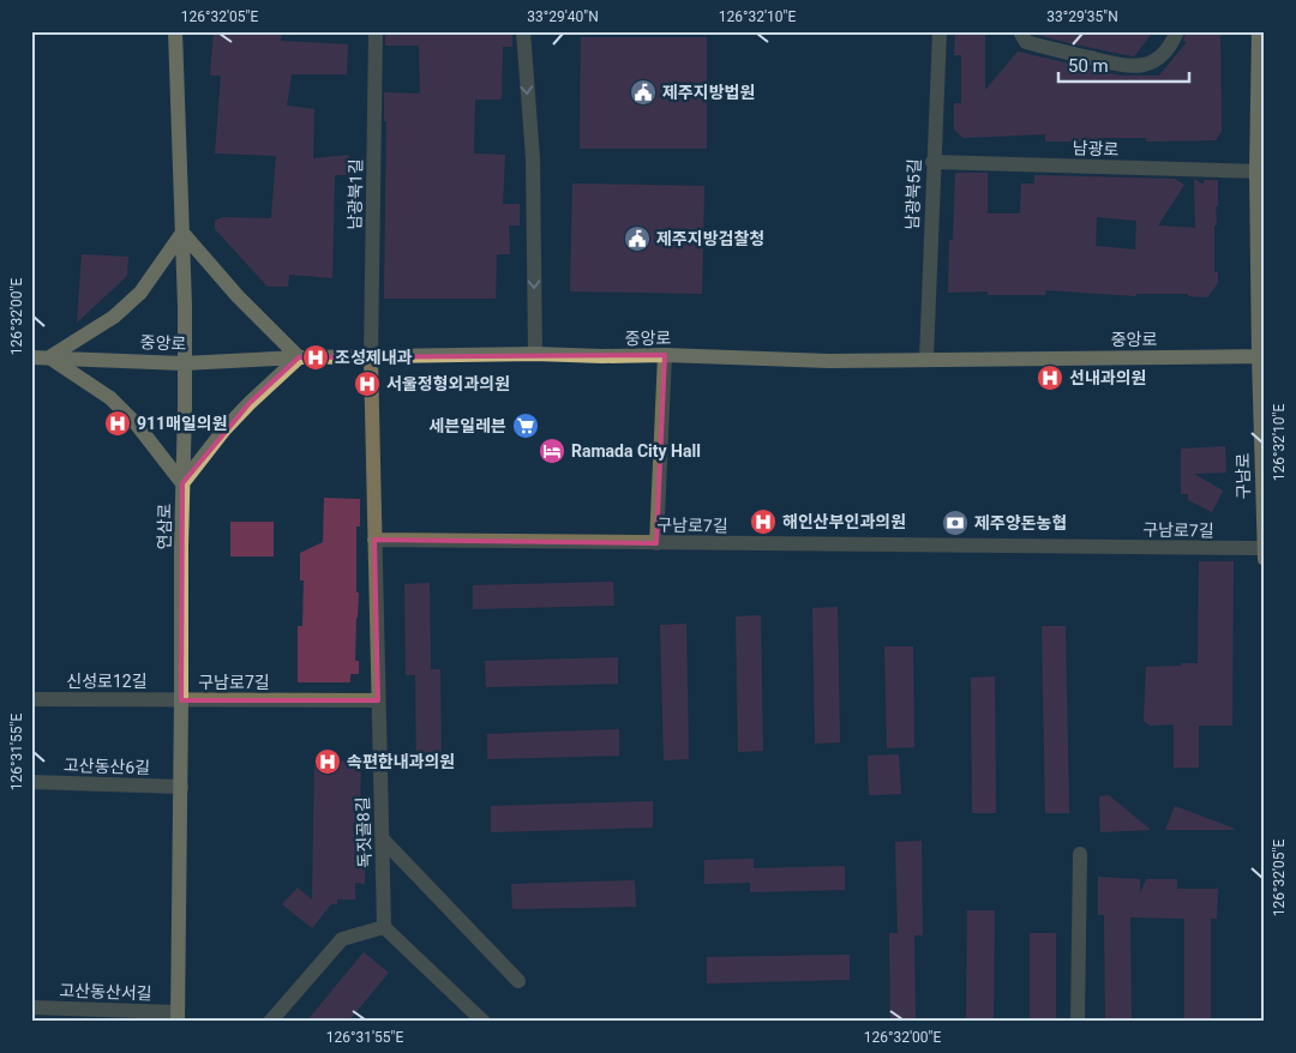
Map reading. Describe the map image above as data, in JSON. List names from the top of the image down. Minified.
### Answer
{"streets":{"main road":["중앙로","구남로","연삼로"],"street":["남광로","남광북1길","남광북5길","구남로7길","신성로12길","고산동산6길","독짓골8길","고산동산서길"]},"crossings":[["남광로","남광북5길"],["남광북1길","중앙로"],["남광북5길","중앙로"],["중앙로","구남로"],["중앙로","연삼로"],["구남로","구남로7길"],["구남로7길","연삼로"],["구남로7길","신성로12길"],["구남로7길","독짓골8길"],["연삼로","신성로12길"],["연삼로","고산동산6길"],["연삼로","고산동산서길"]],"places":{"public building":["제주지방법원","제주지방검찰청"],"hospital":["조성제내과","선내과의원","서울정형외과의원","911매일의원","해인산부인과의원","속편한내과의원"],"supermarket":["세븐일레븐"],"hotel":["Ramada City Hall"],"bank":["제주양돈농협"]},"scale_bar":"50 m","coordinates":["126°32'05\"E","33°29'40\"N","126°32'10\"E","33°29'35\"N","126°32'00\"E","126°31'55\"E"]}
